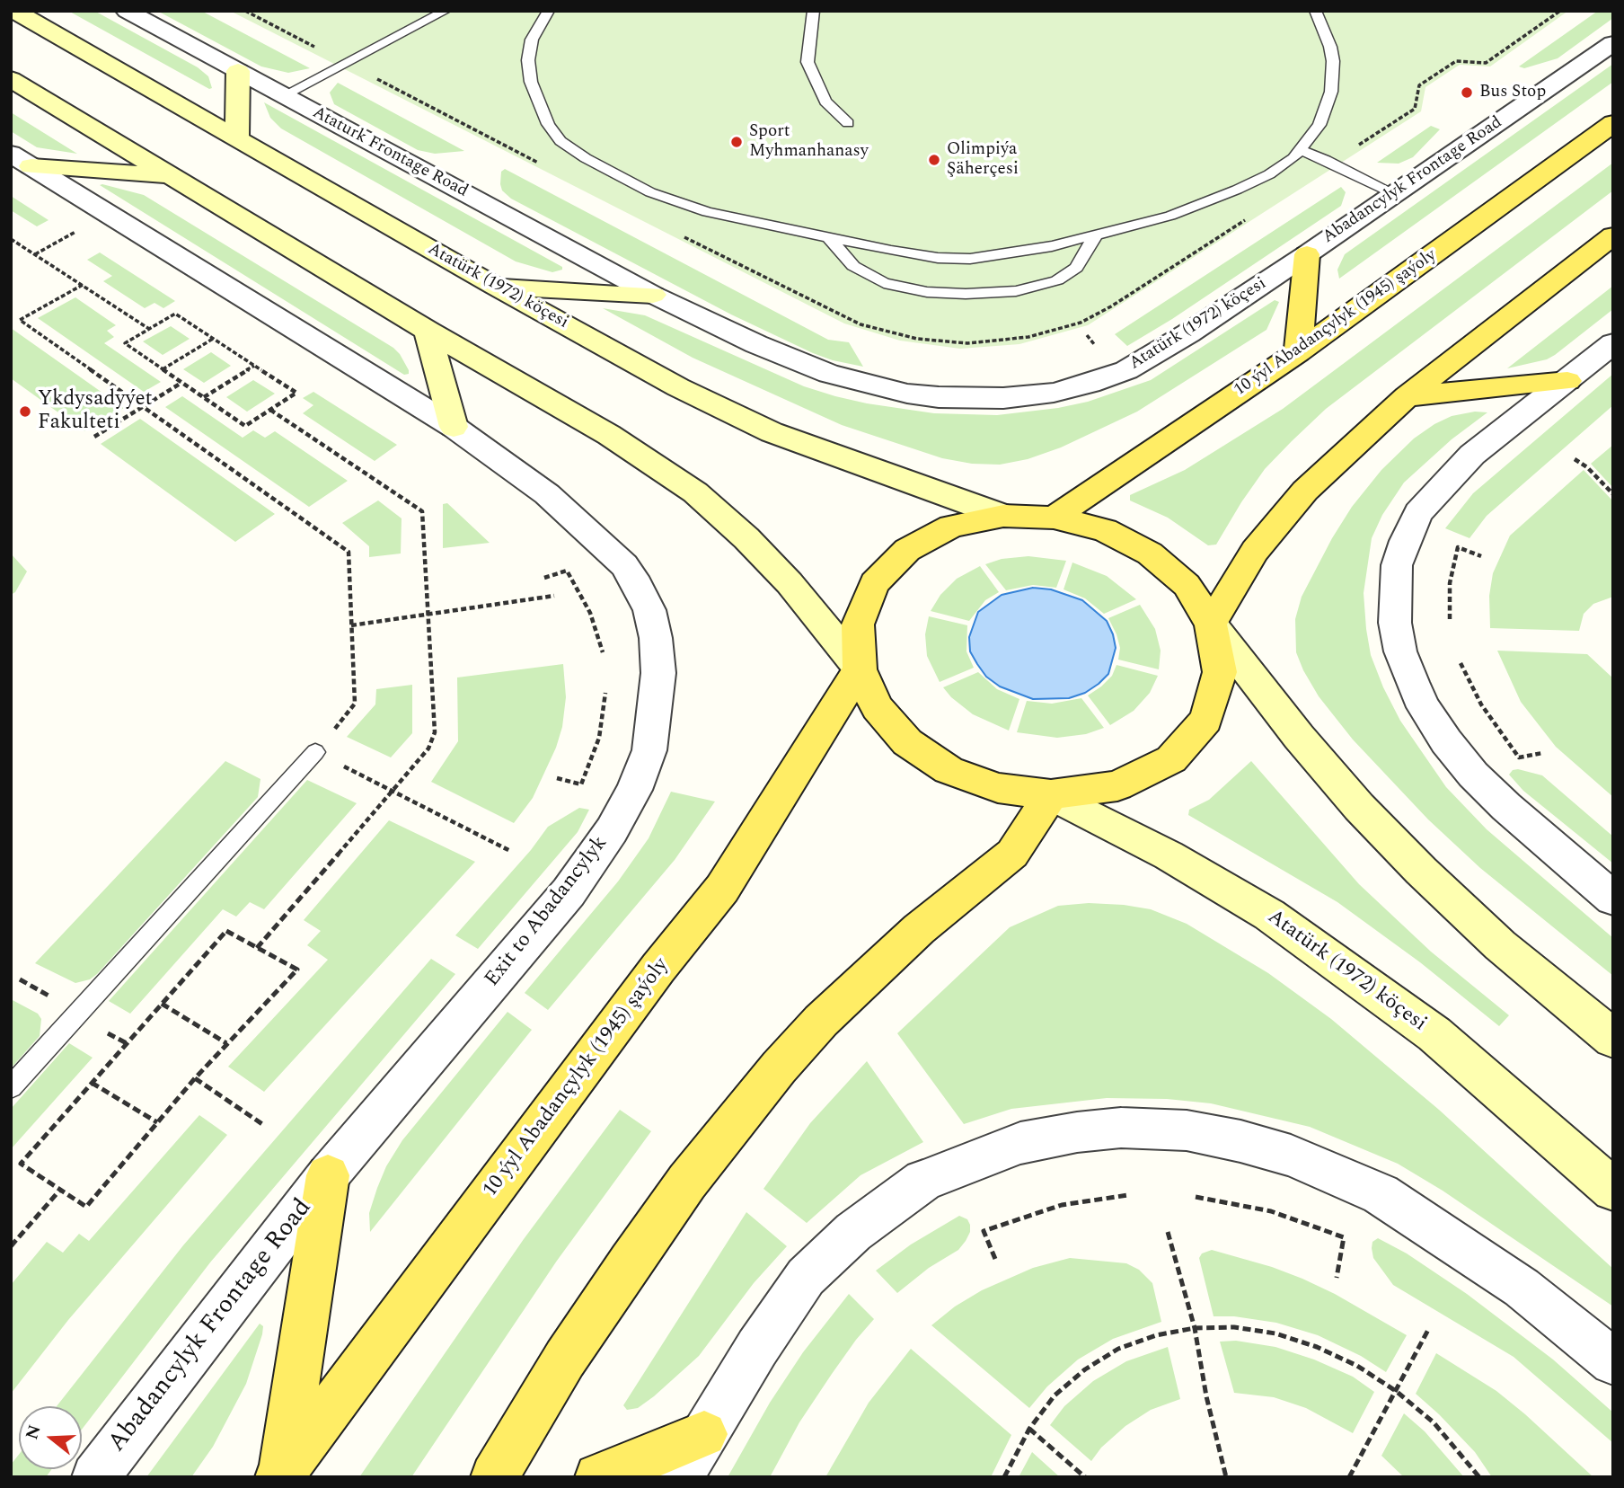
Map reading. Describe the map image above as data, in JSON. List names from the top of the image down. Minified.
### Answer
{"streets":{"main road":["Atatürk (1972) köçesi","10 ýyl Abadançylyk (1945) şaýoly"],"street":["Ataturk Frontage Road","Abadancylyk Frontage Road","Exit to Abadancylyk"]},"crossings":[["Ataturk Frontage Road","Atatürk (1972) köçesi"],["Abadancylyk Frontage Road","Atatürk (1972) köçesi"],["Abadancylyk Frontage Road","Exit to Abadancylyk"]],"places":["Bus Stop","Sport Myhmanhanasy","Olimpiýa Şäherçesi","Ykdysadyýet Fakulteti"],"north":"left"}
